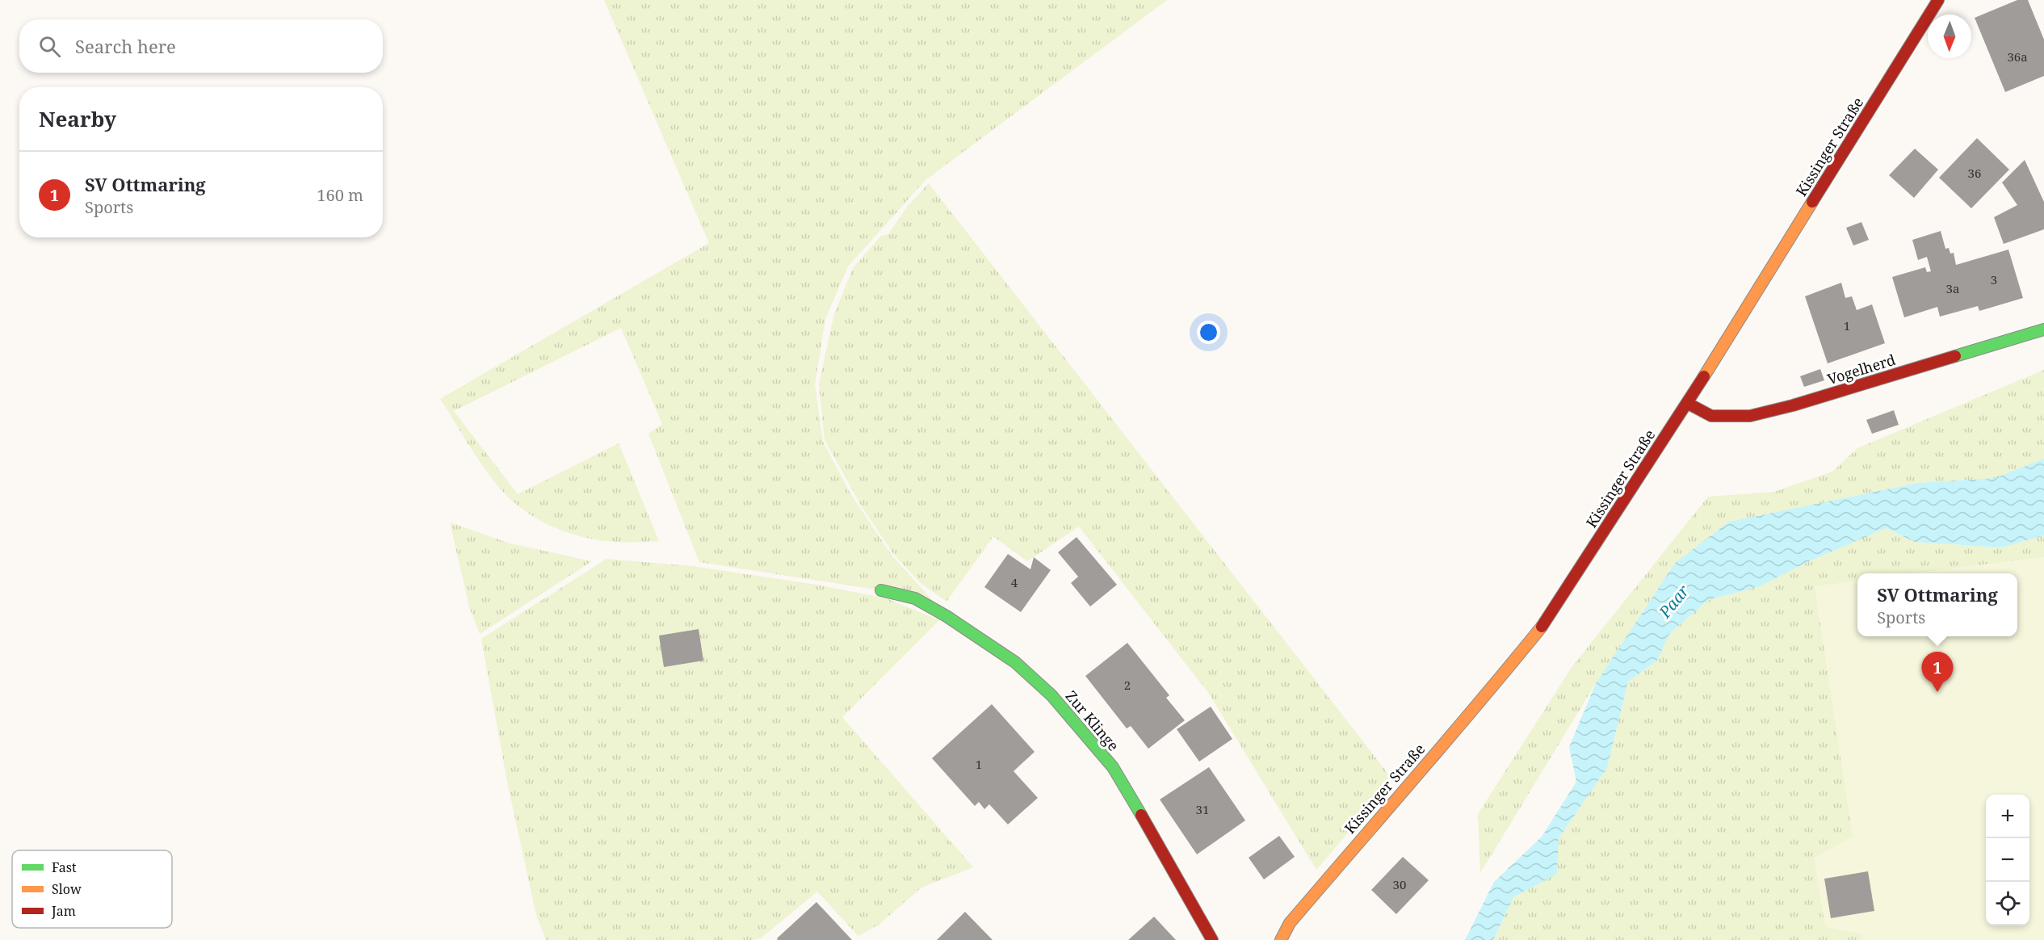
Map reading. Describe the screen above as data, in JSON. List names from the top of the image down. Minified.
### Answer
{"streets":{"street":["Kissinger Straße","Vogelherd","Zur Klinge"]},"crossings":[["Kissinger Straße","Vogelherd"]],"water":["Paar"],"house_numbers":["36a","36","3","3a","1","4","2","1","31","30"],"legend":["Fast","Slow","Jam"],"north":"bottom","page":{"search":"Search here","heading":"Nearby","list":[{"mark":"1","name":"SV Ottmaring","note":"Sports","value":"160 m"}],"popup":["SV Ottmaring","Sports"],"pins":"1","map_buttons":["+","−"]}}
